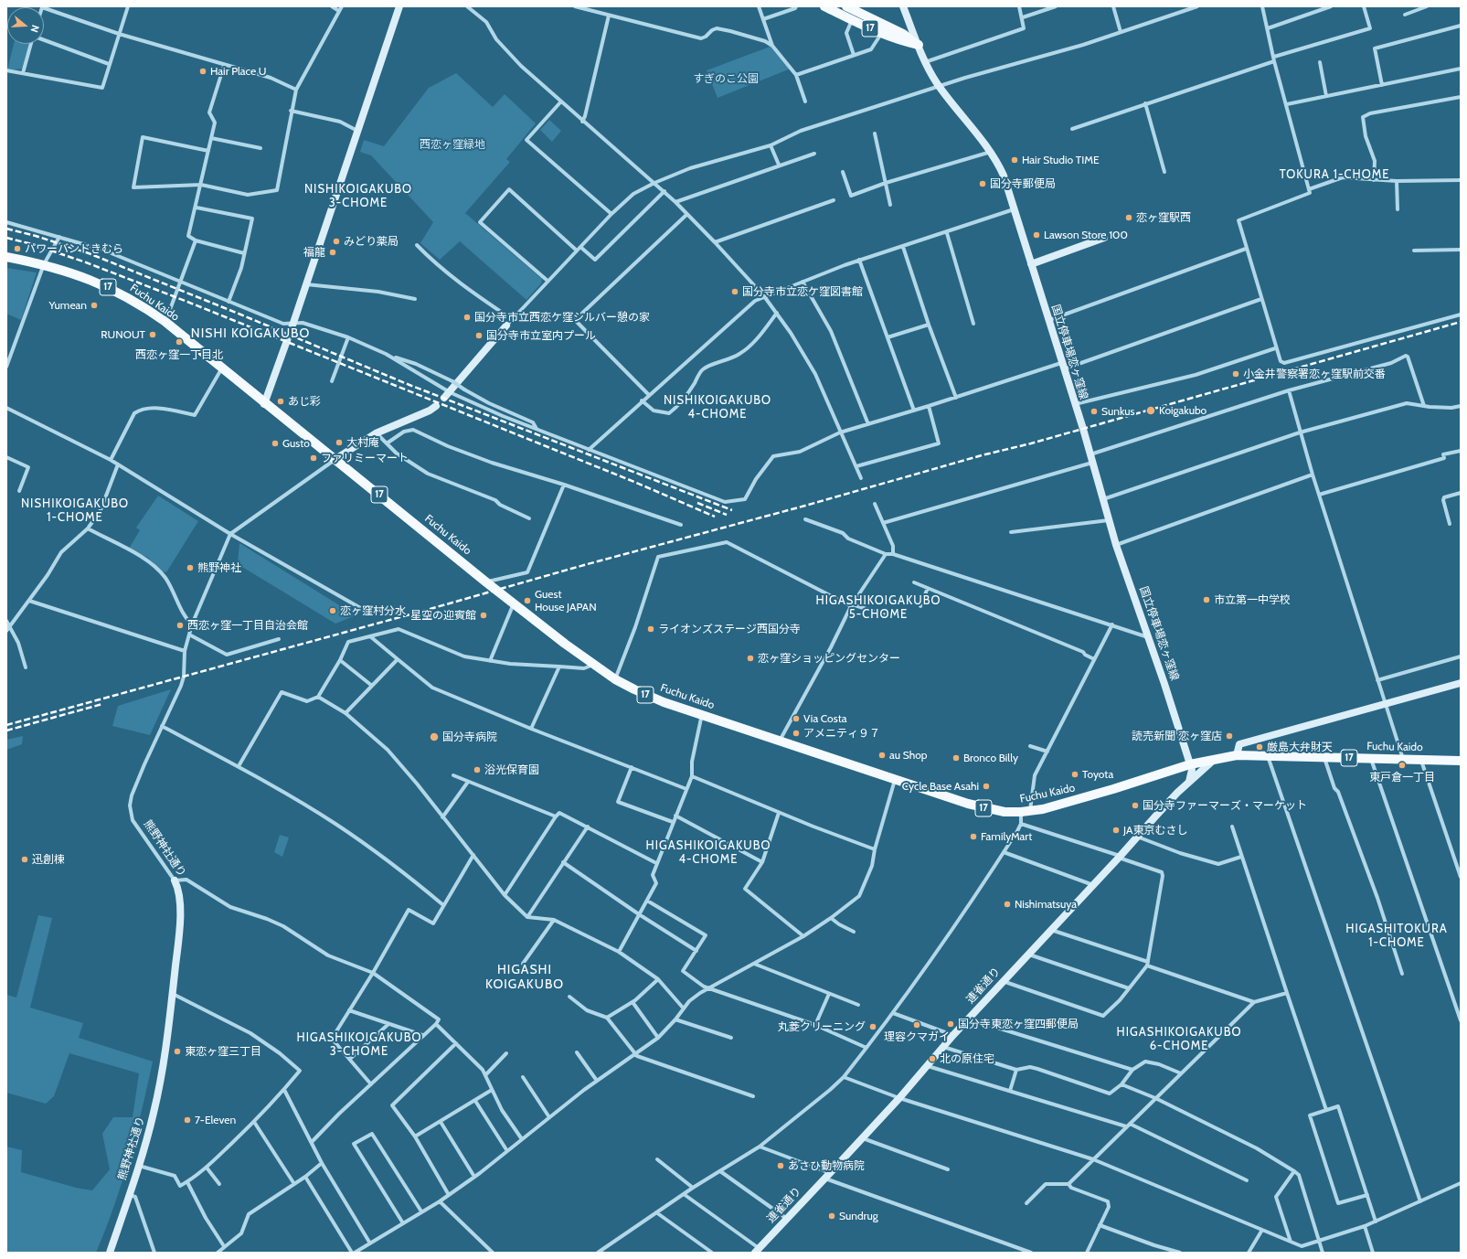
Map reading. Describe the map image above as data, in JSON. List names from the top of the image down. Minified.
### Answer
{"streets":{"main road":["17","Fuchu Kaido","国立停車場恋ヶ窪線","熊野神社通り","連雀通り"]},"crossings":[["17","国立停車場恋ヶ窪線"],["Fuchu Kaido","国立停車場恋ヶ窪線"],["Fuchu Kaido","連雀通り"]],"districts":["TOKURA 1-CHOME","NISHIKOIGAKUBO 3-CHOME","NISHI KOIGAKUBO","NISHIKOIGAKUBO 4-CHOME","NISHIKOIGAKUBO 1-CHOME","HIGASHIKOIGAKUBO 5-CHOME","HIGASHIKOIGAKUBO 4-CHOME","HIGASHITOKURA 1-CHOME","HIGASHI KOIGAKUBO","HIGASHIKOIGAKUBO 6-CHOME","HIGASHIKOIGAKUBO 3-CHOME"],"parks":["すぎのこ公園","西恋ヶ窪緑地"],"places":["Hair Place U","Hair Studio TIME","国分寺郵便局","恋ヶ窪駅西","Lawson Store 100","みどり薬局","パワーバンドきむら","福龍","国分寺市立恋ケ窪図書館","Yumean","国分寺市立西恋ケ窪シルバー憩の家","RUNOUT","国分寺市立室内プール","西恋ヶ窪一丁目北","小金井警察署恋ヶ窪駅前交番","あじ彩","Koigakubo","Sunkus","大村庵","Gusto","ファリミーマート","熊野神社","市立第一中学校","Guest House JAPAN","恋ヶ窪村分水","星空の迎賓館","西恋ヶ窪一丁目自治会館","ライオンズステージ西国分寺","恋ヶ窪ショッピングセンター","Via Costa","アメニティ９７","読売新聞 恋ヶ窪店","国分寺病院","厳島大弁財天","au Shop","Bronco Billy","東戸倉一丁目","浴光保育園","Toyota","Cycle Base Asahi","国分寺ファーマーズ・マーケット","JA東京むさし","FamilyMart","迅創棟","Nishimatsuya","国分寺東恋ヶ窪四郵便局","理容クマガイ","丸菱クリーニング","東恋ヶ窪三丁目","北の原住宅","7-Eleven","あさひ動物病院","Sundrug"],"north":"right"}
